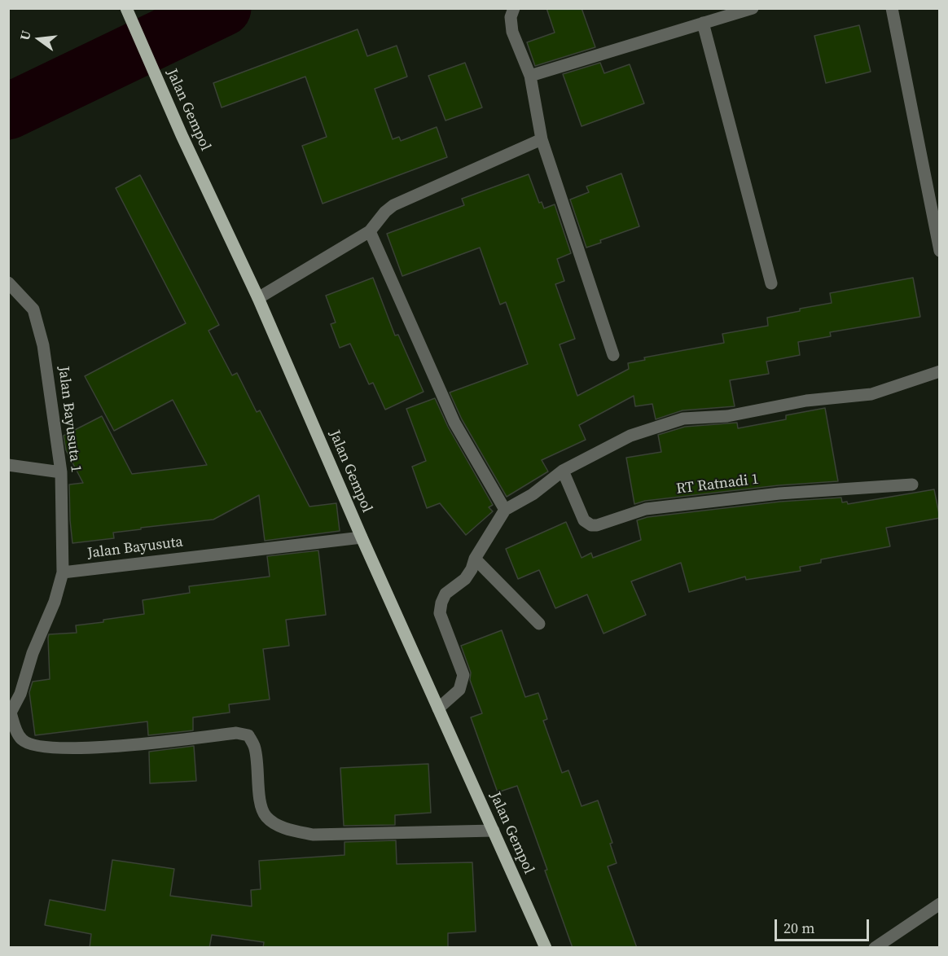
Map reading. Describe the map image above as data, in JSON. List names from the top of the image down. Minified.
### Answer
{"streets":{"main road":["Jalan Gempol"],"street":["Jalan Bayusuta 1","RT Ratnadi 1","Jalan Bayusuta"]},"crossings":[["Jalan Gempol","Jalan Bayusuta"],["Jalan Bayusuta 1","Jalan Bayusuta"]],"scale_bar":"20 m","north":"left"}
